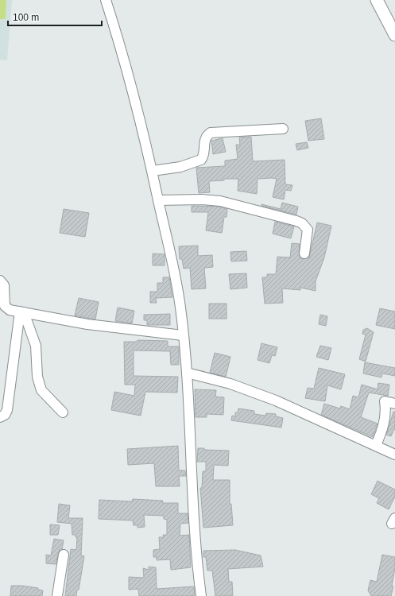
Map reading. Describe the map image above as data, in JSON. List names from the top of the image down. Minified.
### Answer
{"scale_bar":"100 m"}
